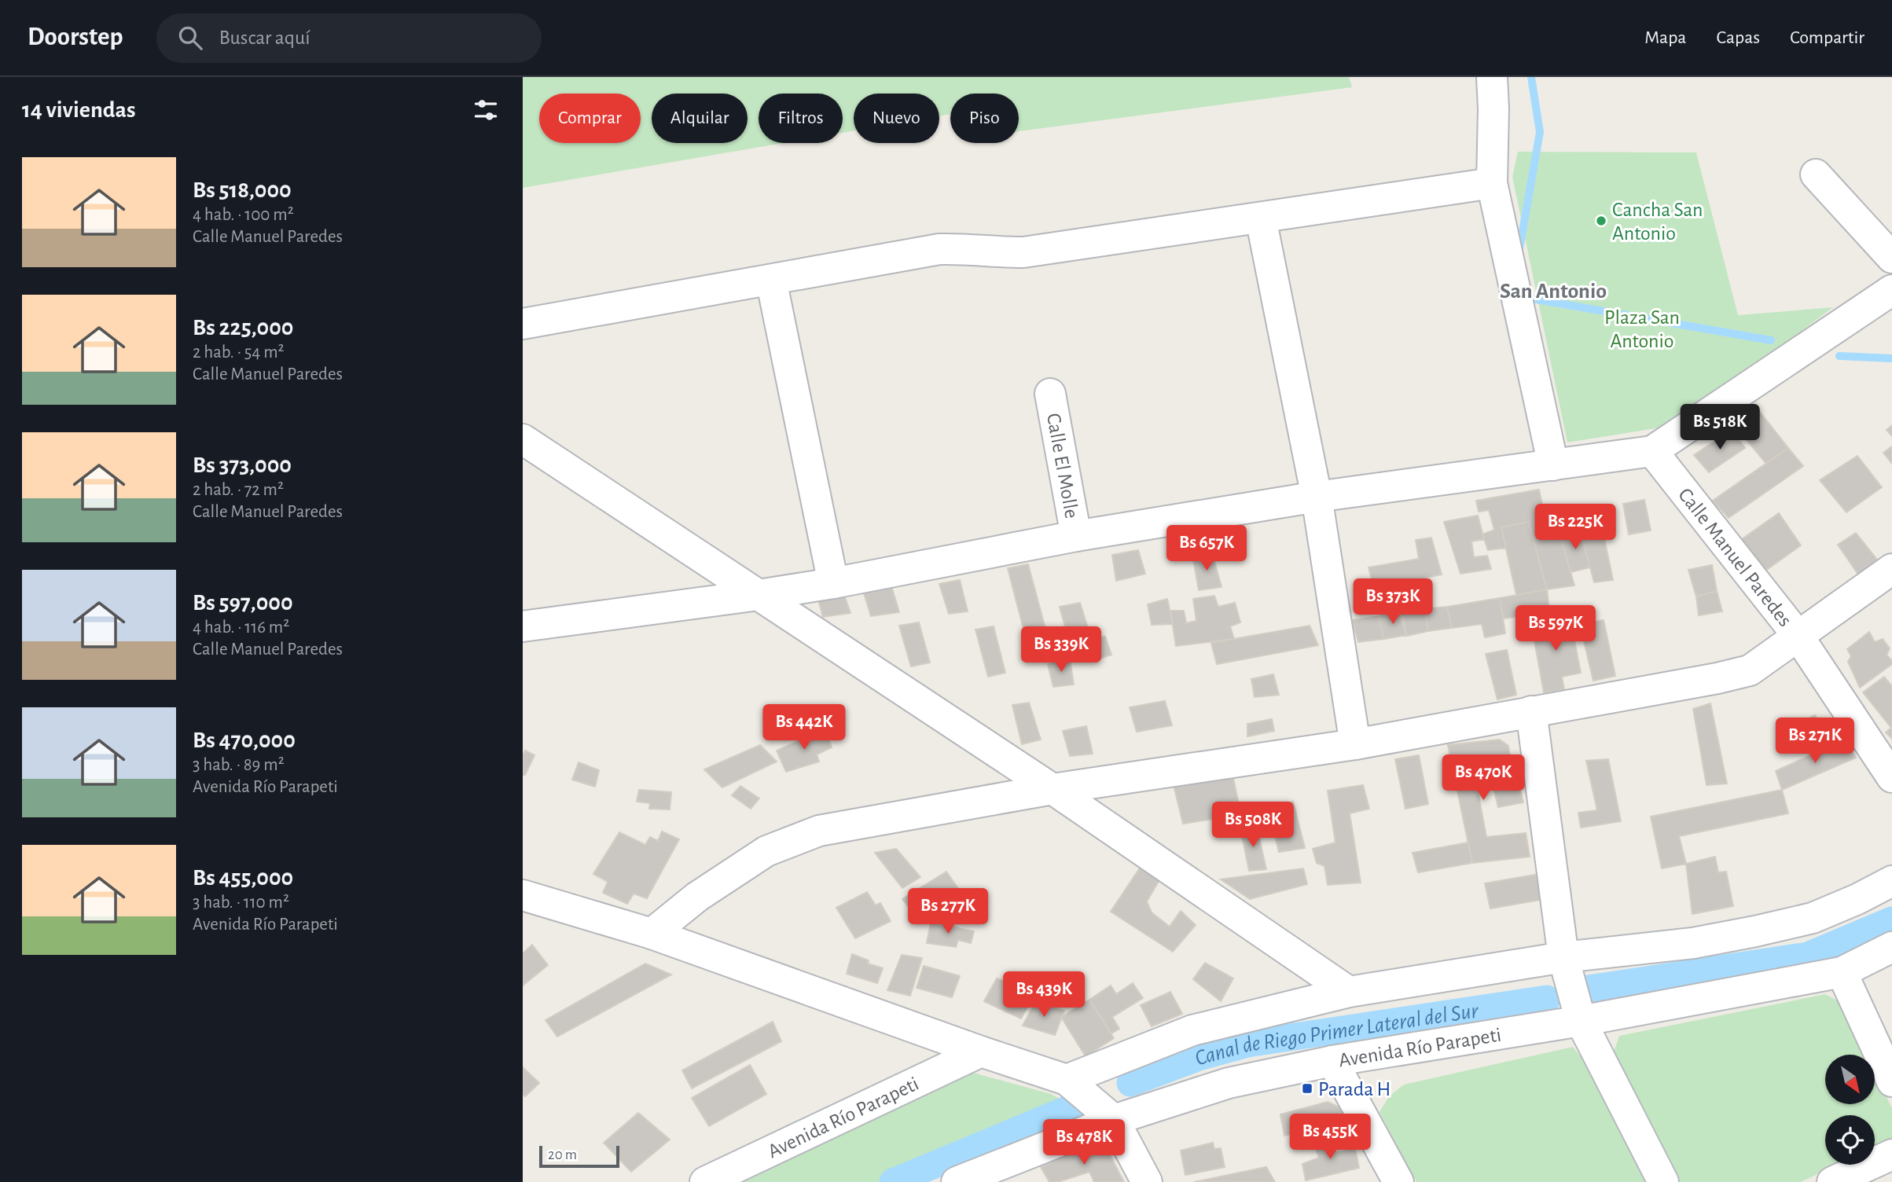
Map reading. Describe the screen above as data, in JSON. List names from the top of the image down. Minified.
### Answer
{"streets":{"street":["Calle El Molle","Calle Manuel Paredes","Avenida Río Parapeti"]},"districts":["San Antonio"],"water":["Canal de Riego Primer Lateral del Sur"],"parks":["Plaza San Antonio"],"places":{"other":["Cancha San Antonio"],"transit":["Parada H"]},"scale_bar":"20 m","north":"bottom right","page":{"header":"Doorstep","search":"Buscar aquí","nav":["Mapa","Capas","Compartir"],"heading":"14 viviendas","chip":["Comprar","Alquilar","Filtros","Nuevo","Piso"],"list":[{"name":"Bs 518,000","note":"4 hab. · 100 m² · Calle Manuel Paredes"},{"name":"Bs 225,000","note":"2 hab. · 54 m² · Calle Manuel Paredes"},{"name":"Bs 373,000","note":"2 hab. · 72 m² · Calle Manuel Paredes"},{"name":"Bs 597,000","note":"4 hab. · 116 m² · Calle Manuel Paredes"},{"name":"Bs 470,000","note":"3 hab. · 89 m² · Avenida Río Parapeti"},{"name":"Bs 455,000","note":"3 hab. · 110 m² · Avenida Río Parapeti"}],"price":["Bs 518K","Bs 225K","Bs 657K","Bs 373K","Bs 597K","Bs 339K","Bs 442K","Bs 271K","Bs 470K","Bs 508K","Bs 277K","Bs 439K","Bs 455K","Bs 478K"],"scale":"20 m"}}
